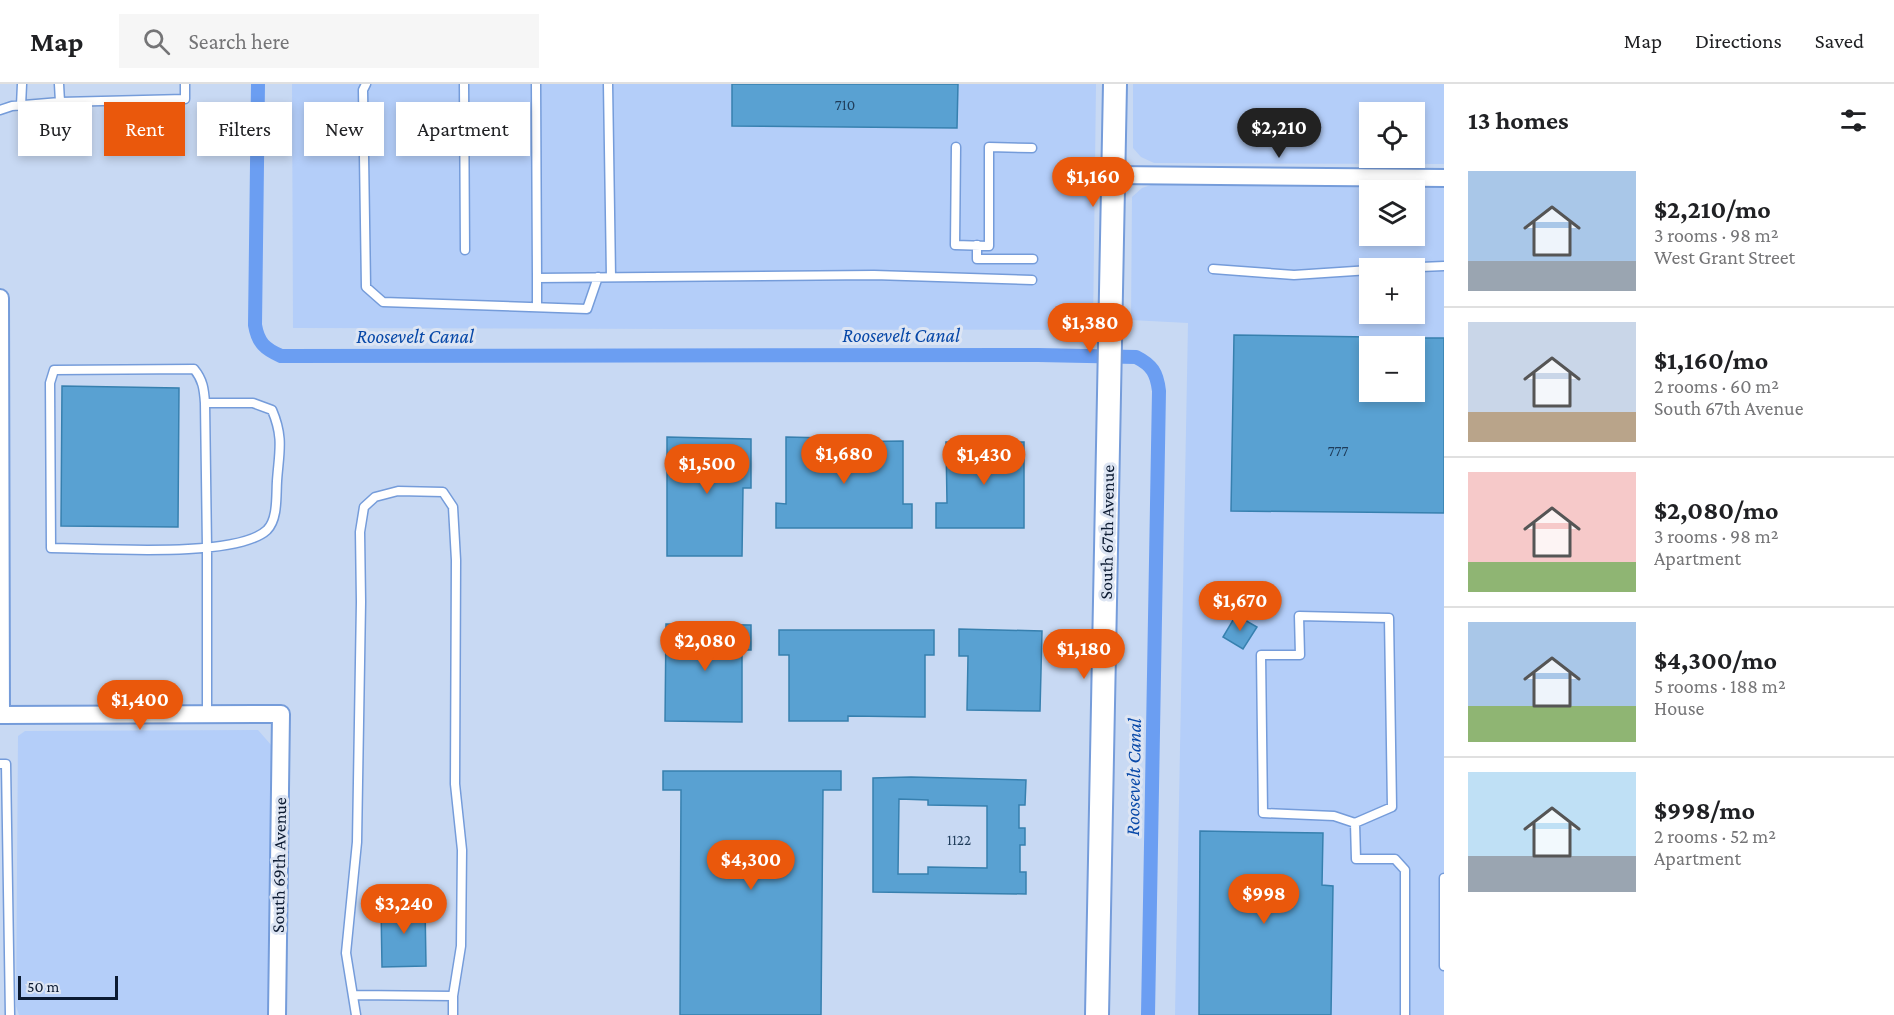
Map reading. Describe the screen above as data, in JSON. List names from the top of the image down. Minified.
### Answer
{"streets":{"main road":["South 67th Avenue"],"street":["South 69th Avenue"]},"water":["Roosevelt Canal"],"house_numbers":["710","777","1122"],"scale_bar":"50 m","page":{"header":"Map","search":"Search here","nav":["Map","Directions","Saved"],"heading":"13 homes","map_buttons":["+","−"],"chip":["Buy","Rent","Filters","New","Apartment"],"price":["$2,210","$1,160","$1,380","$1,680","$1,430","$1,500","$1,670","$2,080","$1,180","$1,400","$4,300","$998","$3,240"],"list":[{"name":"$2,210/mo","note":"3 rooms · 98 m² · West Grant Street"},{"name":"$1,160/mo","note":"2 rooms · 60 m² · South 67th Avenue"},{"name":"$2,080/mo","note":"3 rooms · 98 m² · Apartment"},{"name":"$4,300/mo","note":"5 rooms · 188 m² · House"},{"name":"$998/mo","note":"2 rooms · 52 m² · Apartment"}],"scale":"50 m"}}
